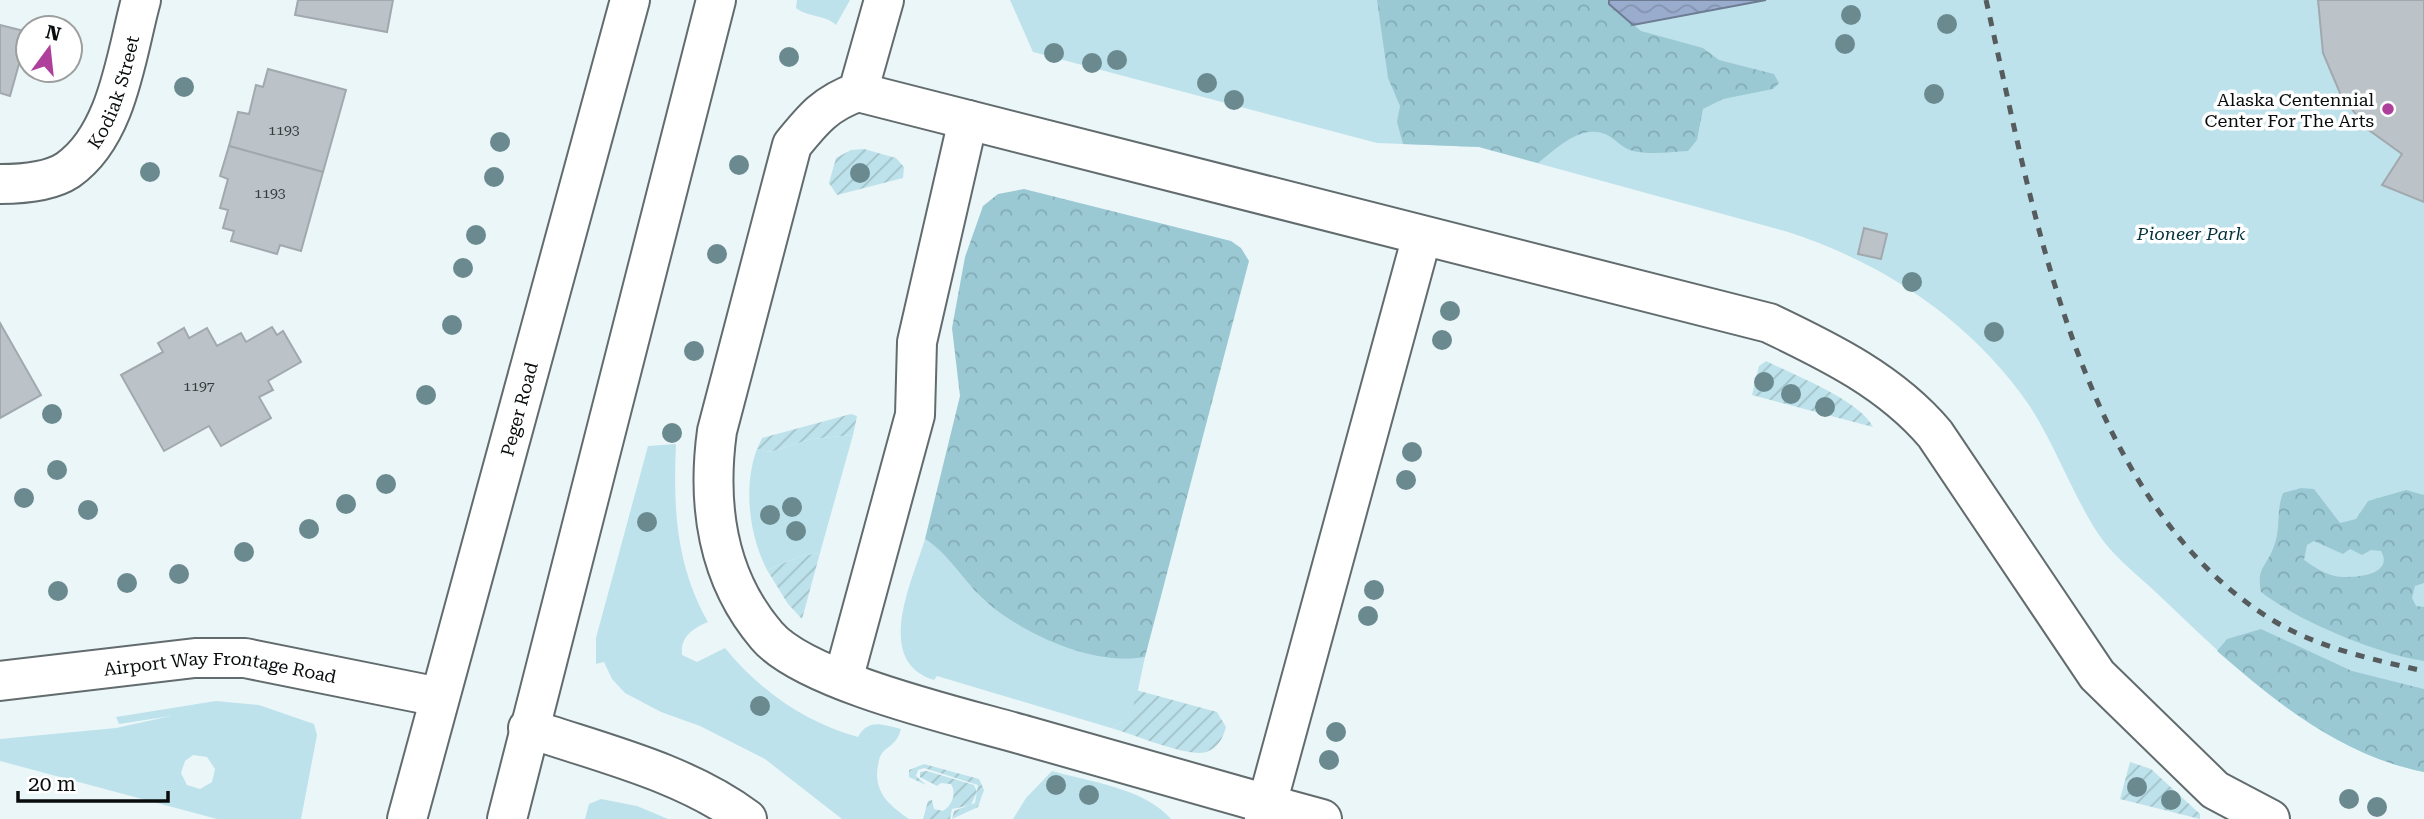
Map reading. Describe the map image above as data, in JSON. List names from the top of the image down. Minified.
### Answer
{"streets":{"main road":["Kodiak Street","Peger Road","Airport Way Frontage Road"]},"crossings":[["Peger Road","Airport Way Frontage Road"]],"parks":["Pioneer Park"],"places":["Alaska Centennial Center For The Arts"],"house_numbers":["1193","1193","1197"],"scale_bar":"20 m","north":"top"}
